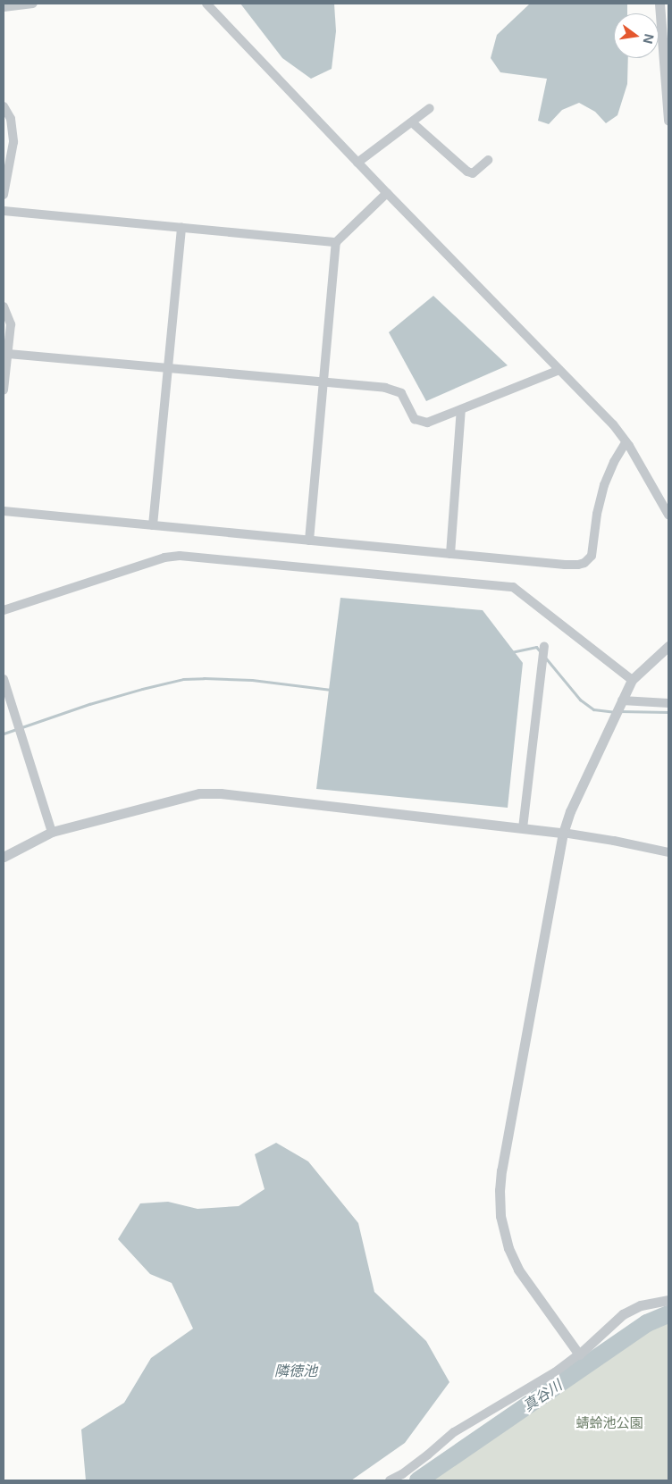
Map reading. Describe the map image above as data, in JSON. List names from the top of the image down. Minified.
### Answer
{"water":["隣徳池","真谷川"],"parks":["蜻蛉池公園"],"north":"right"}
